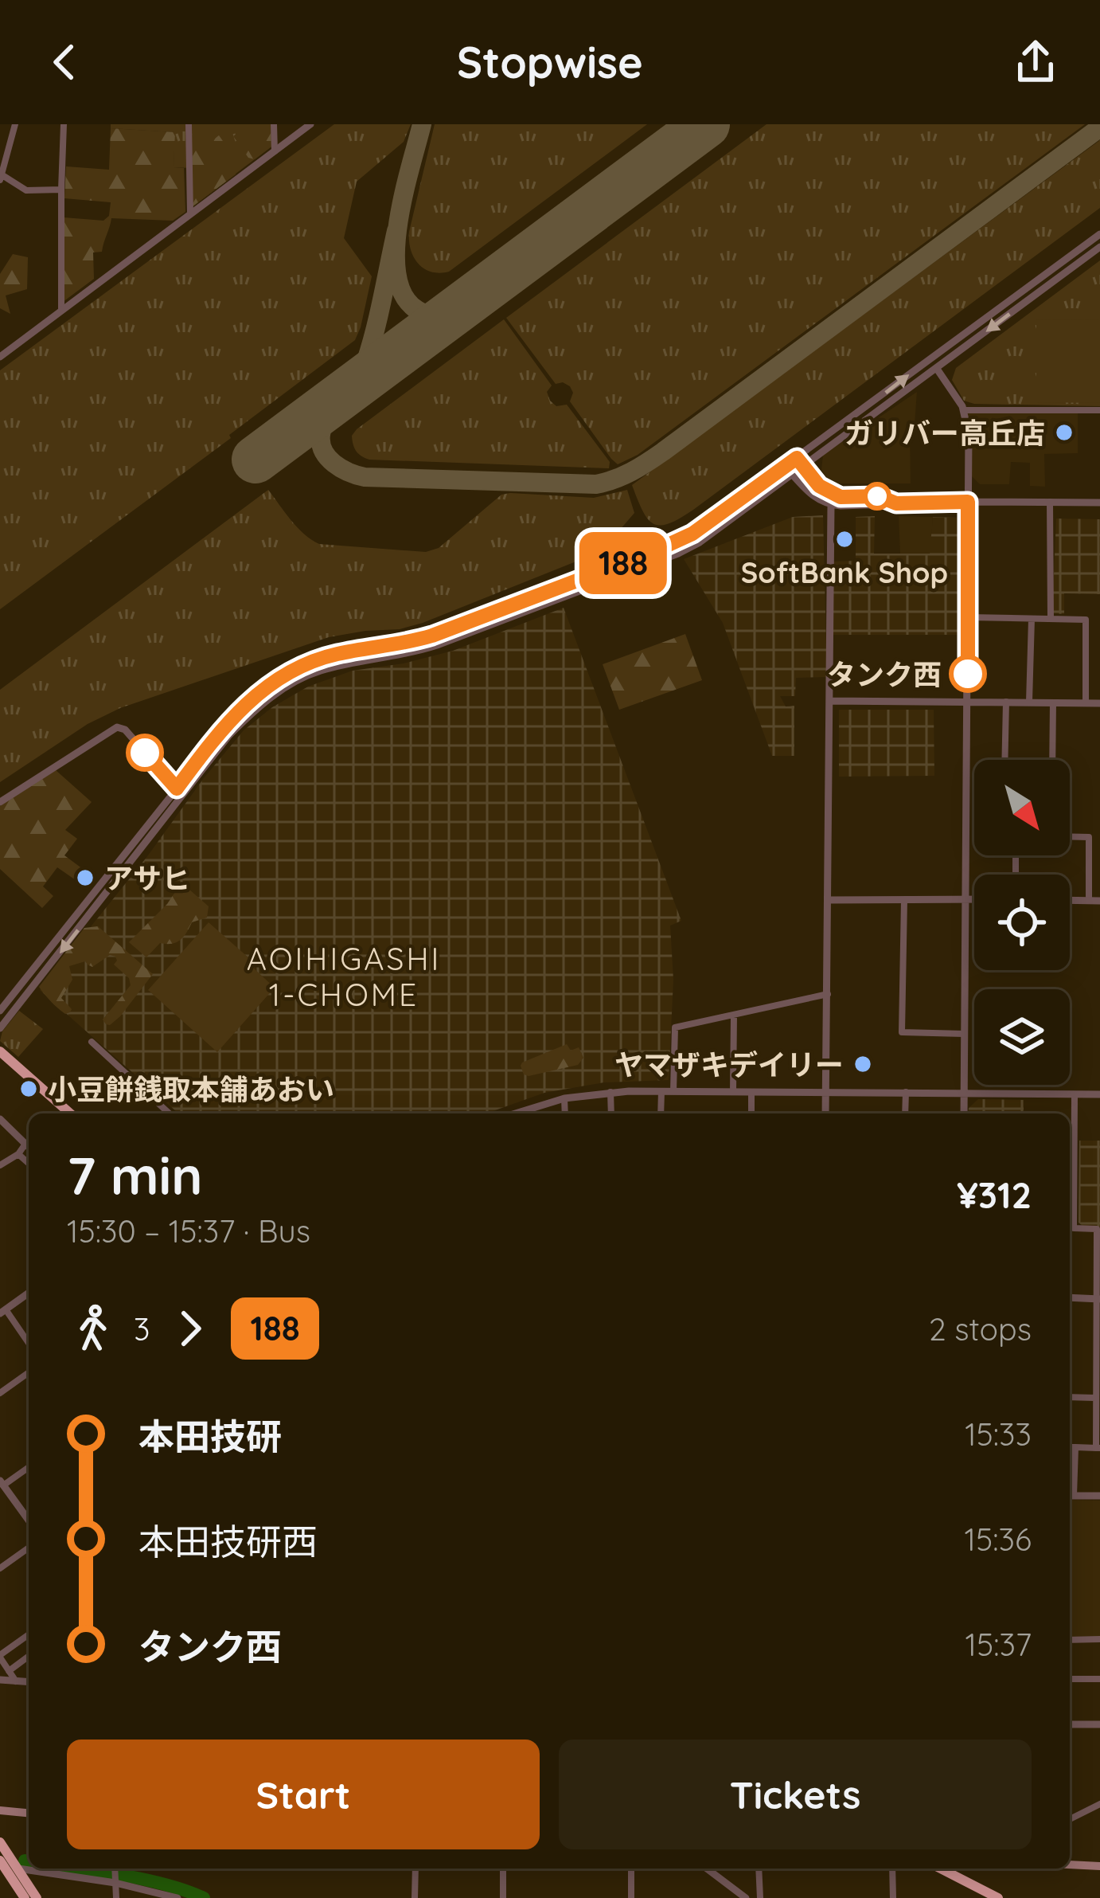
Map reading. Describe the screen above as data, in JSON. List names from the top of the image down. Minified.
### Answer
{"districts":["AOIHIGASHI 1-CHOME"],"places":["ガリバー高丘店","SoftBank Shop","タンク西","アサヒ","ヤマザキデイリー","小豆餅銭取本舗あおい"],"lines":["bus line 188"],"north":"bottom right","page":{"header":"Stopwise","on_map":"188","heading":["7 min","15:30 – 15:37 · Bus","¥312"],"legs":["3","188","2 stops"],"list":[{"name":"本田技研","value":"15:33"},{"name":"本田技研西","value":"15:36"},{"name":"タンク西","value":"15:37"}],"buttons":["Start","Tickets"]}}
